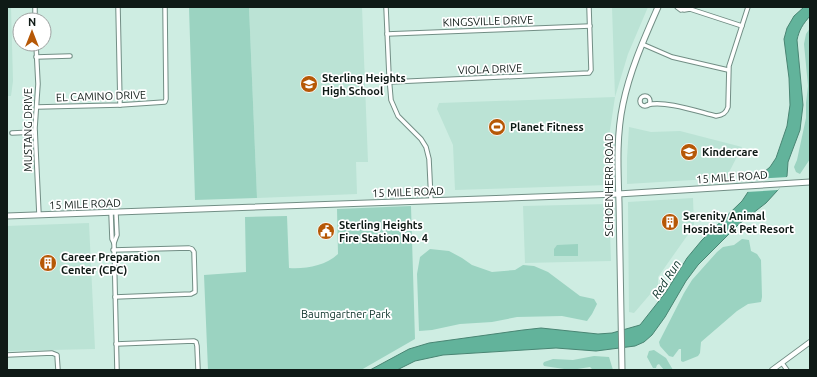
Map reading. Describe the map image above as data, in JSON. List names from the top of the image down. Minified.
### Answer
{"streets":{"main road":["15 MILE ROAD","SCHOENHERR ROAD"],"street":["KINGSVILLE DRIVE","VIOLA DRIVE","EL CAMINO DRIVE","MUSTANG DRIVE"]},"crossings":[["KINGSVILLE DRIVE","VIOLA DRIVE"],["EL CAMINO DRIVE","MUSTANG DRIVE"],["MUSTANG DRIVE","15 MILE ROAD"],["15 MILE ROAD","SCHOENHERR ROAD"]],"water":["Red Run"],"parks":["Baumgartner Park"],"places":{"school or university":["Sterling Heights High School","Kindercare"],"sports":["Planet Fitness"],"building":["Serenity Animal Hospital & Pet Resort","Career Preparation Center (CPC)"],"public building":["Sterling Heights Fire Station No. 4"]},"north":"top"}
